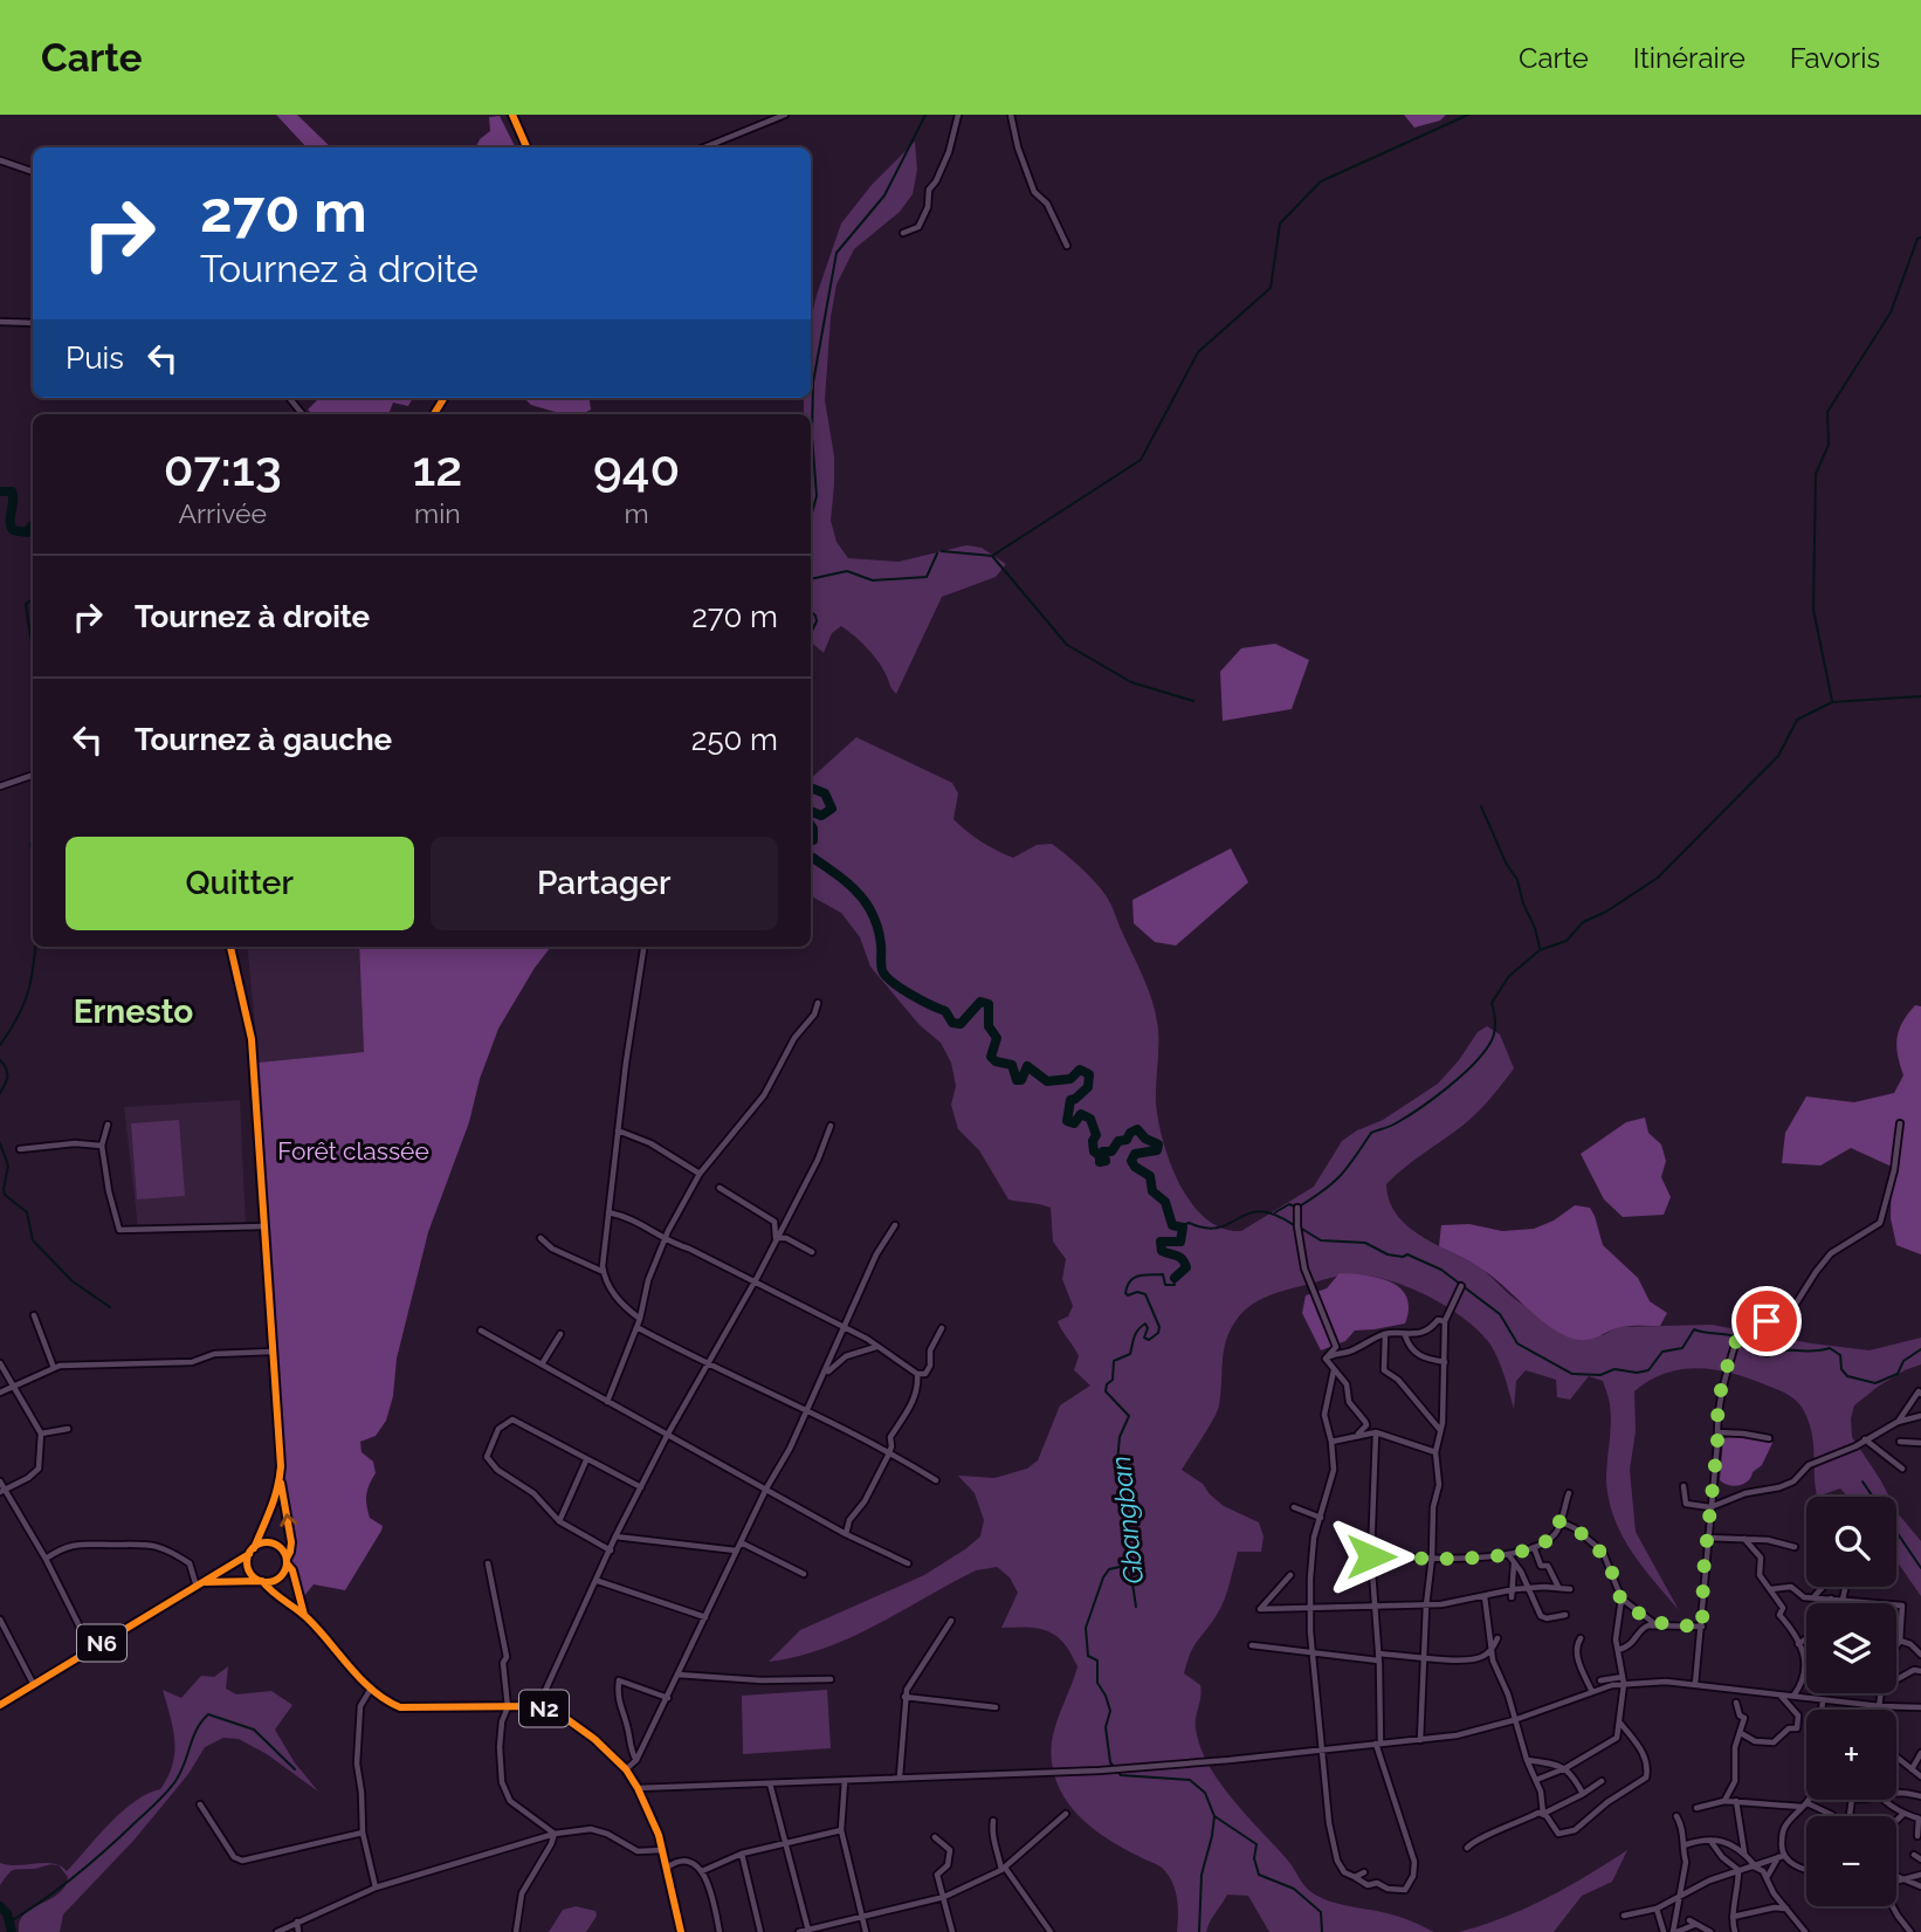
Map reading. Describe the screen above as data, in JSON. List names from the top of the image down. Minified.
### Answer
{"streets":{"highway":["N6","N2"]},"crossings":[["N6","N2"]],"districts":["Ernesto"],"water":["Gbangban"],"parks":["Forêt classée"],"page":{"header":"Carte","nav":["Carte","Itinéraire","Favoris"],"turn":["270 m","Tournez à droite"],"then":"Puis","eta":["07:13","Arrivée","12","min","940","m"],"list":[{"name":"Tournez à droite","value":"270 m"},{"name":"Tournez à gauche","value":"250 m"}],"buttons":["Quitter","Partager"],"map_buttons":["+","−"]}}
